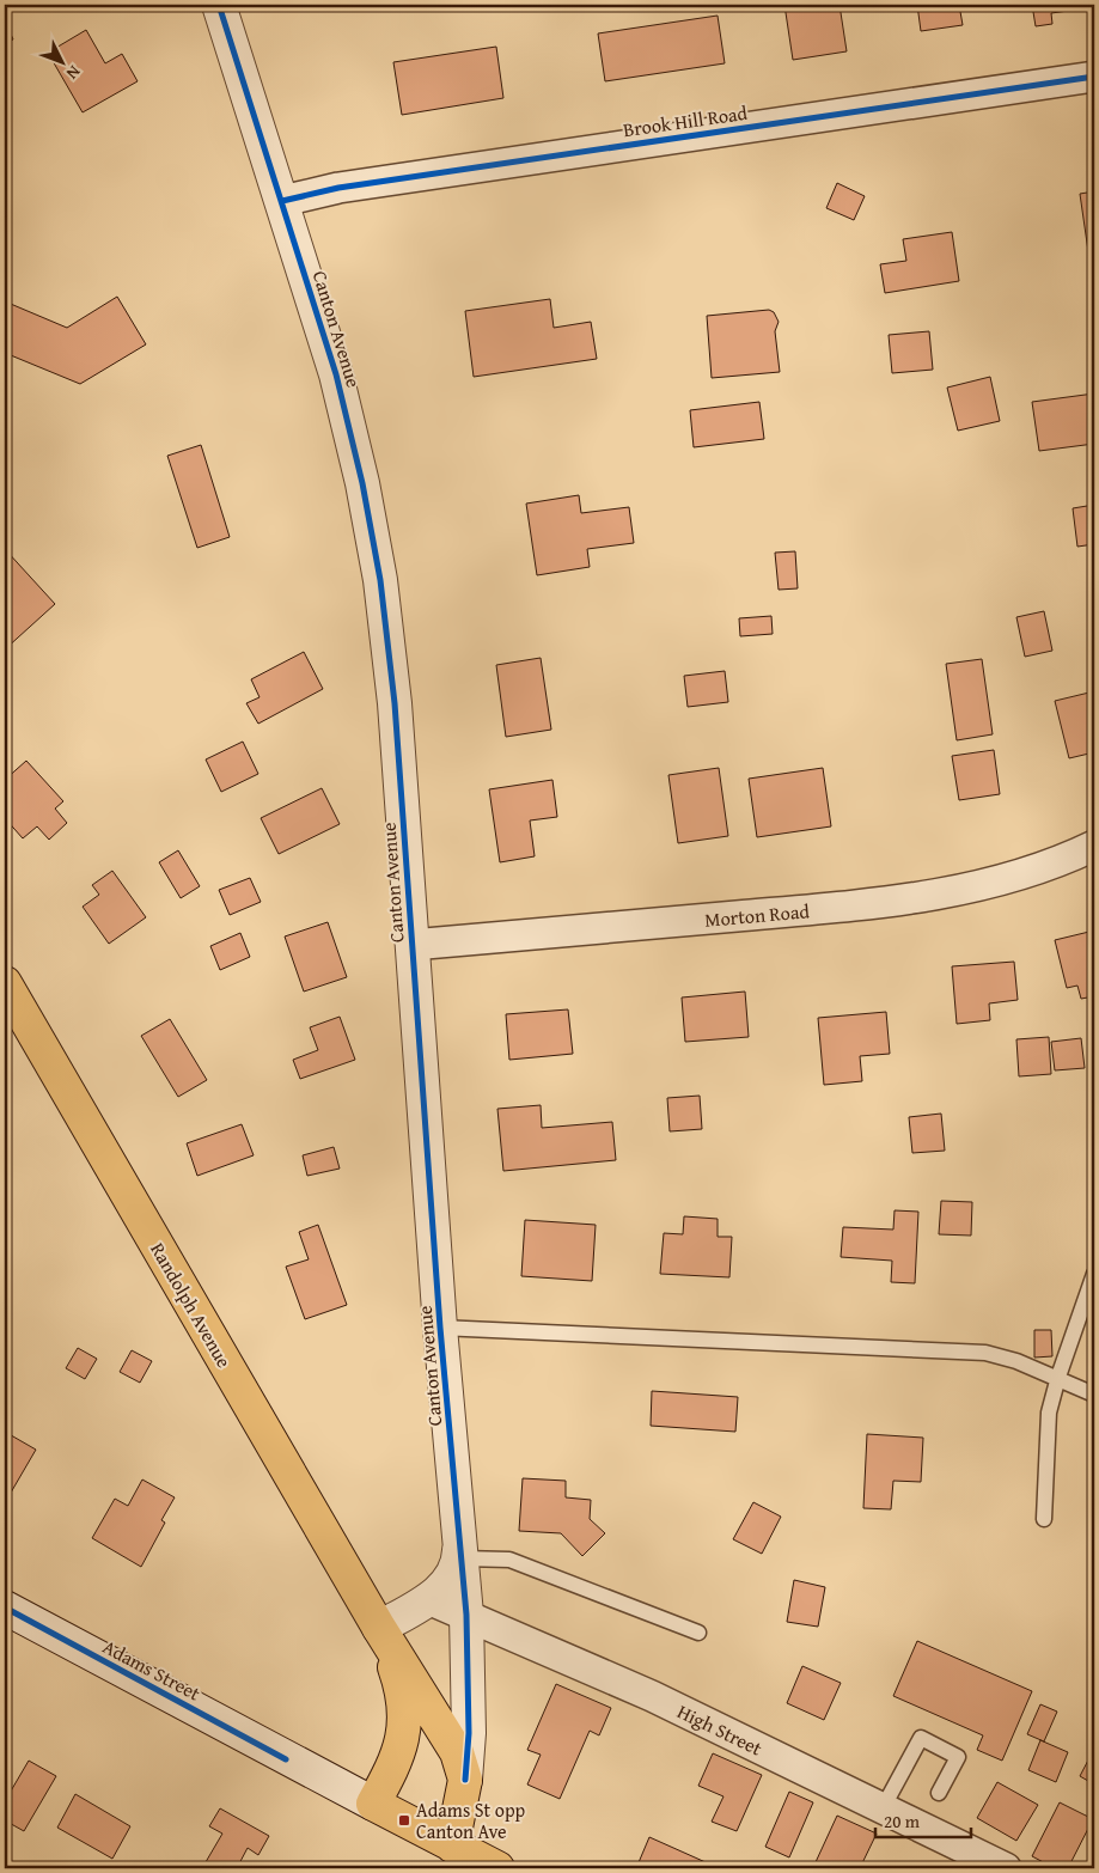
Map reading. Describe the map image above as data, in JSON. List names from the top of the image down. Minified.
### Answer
{"streets":{"main road":["Randolph Avenue","Adams Street"],"street":["Brook Hill Road","Canton Avenue","Morton Road","High Street"]},"crossings":[["Brook Hill Road","Canton Avenue"],["Canton Avenue","Morton Road"],["Canton Avenue","Randolph Avenue"],["Canton Avenue","High Street"],["Randolph Avenue","Adams Street"]],"places":{"transit":["Adams St opp Canton Ave"]},"scale_bar":"20 m","north":"bottom right"}
